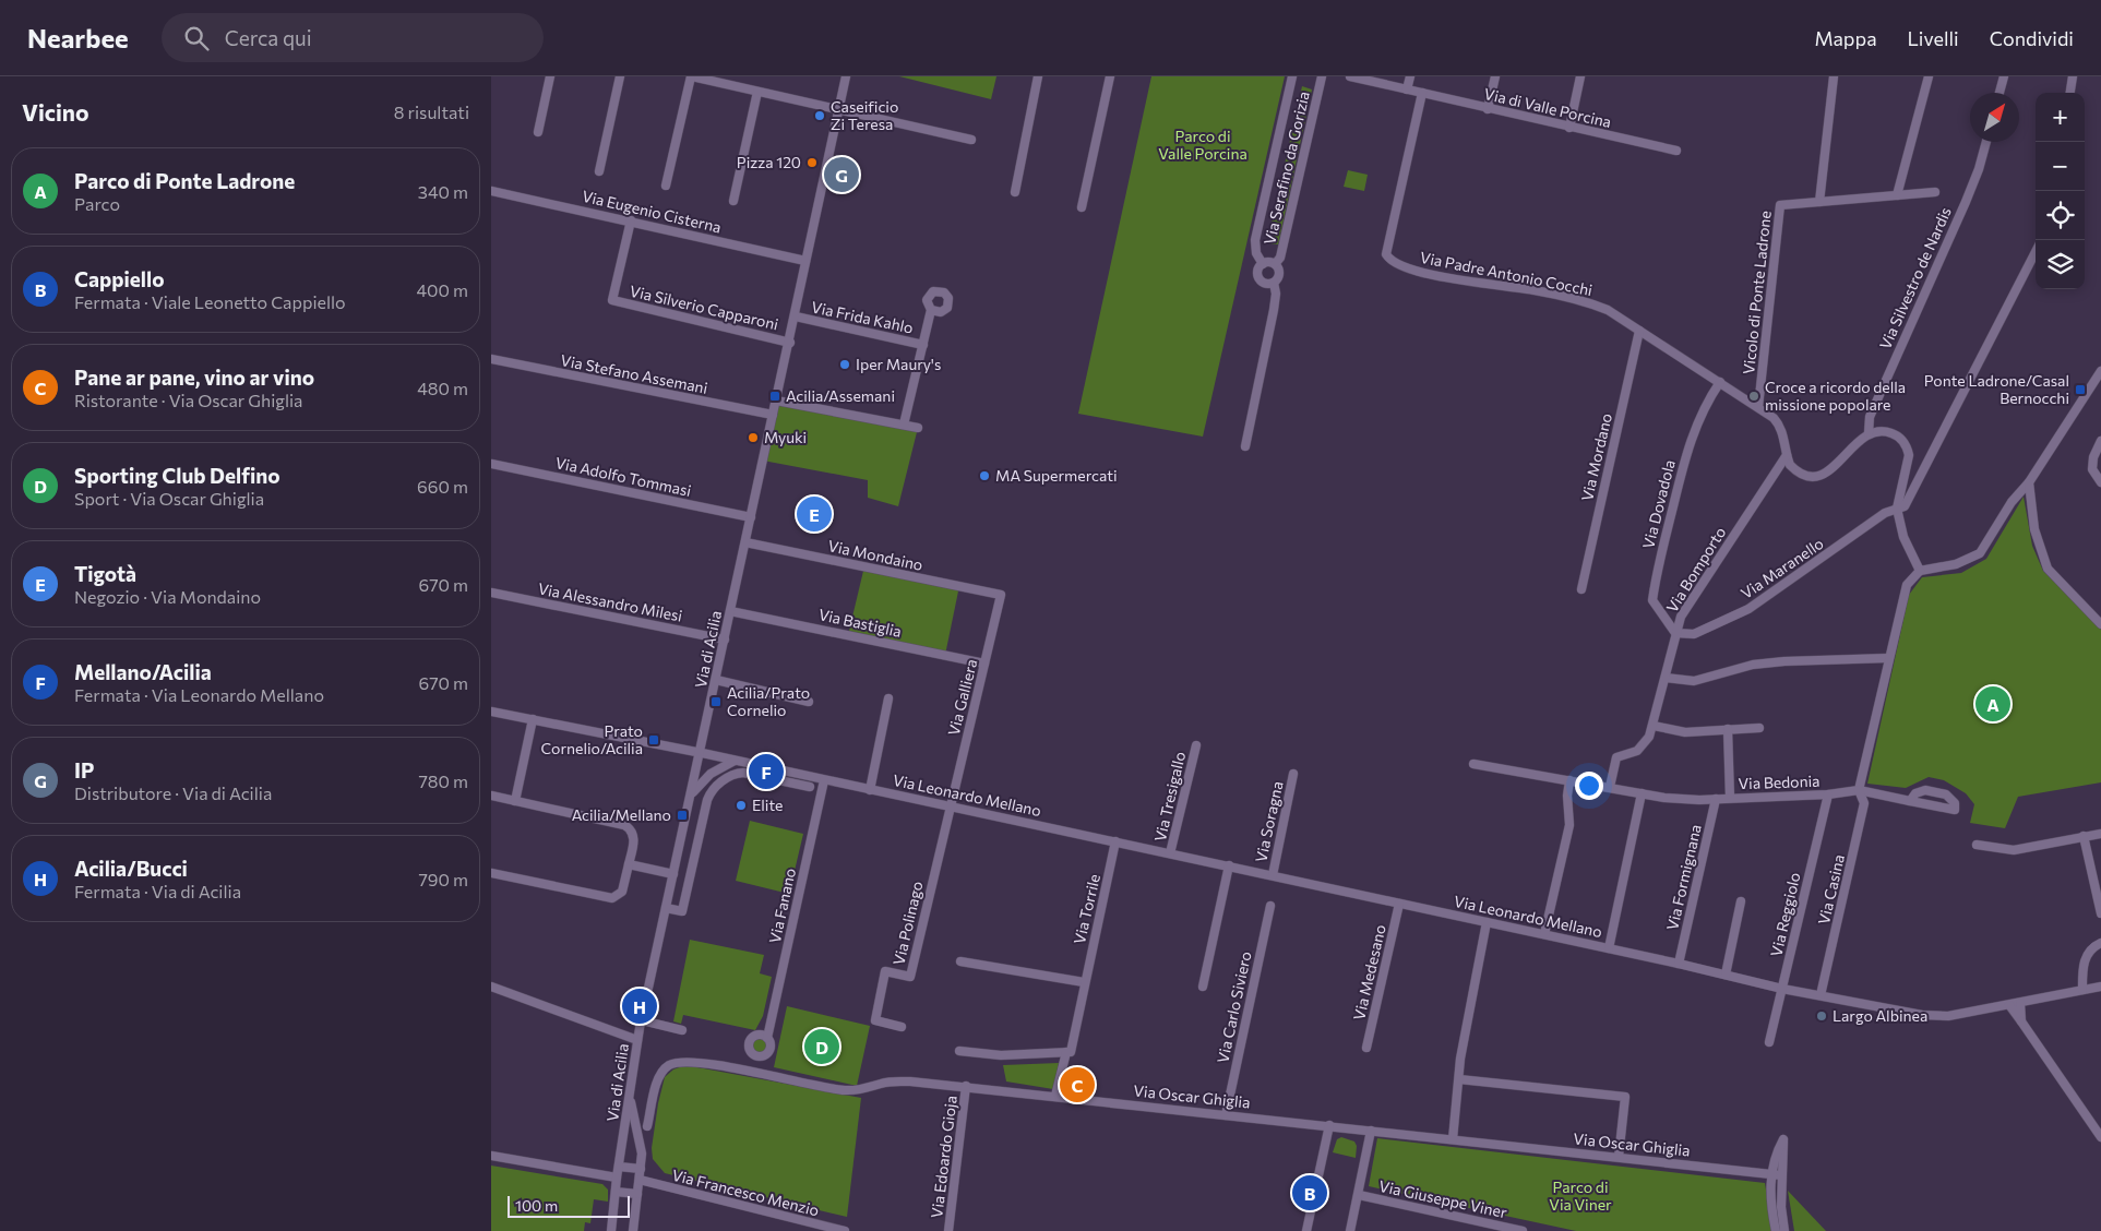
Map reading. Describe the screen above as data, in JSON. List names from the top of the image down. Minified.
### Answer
{"streets":{"street":["Via di Valle Porcina","Via Serafino da Gorizia","Via Eugenio Cisterna","Via Padre Antonio Cocchi","Via Silvestro de Nardis","Vicolo di Ponte Ladrone","Via Silverio Capparoni","Via Frida Kahlo","Via Stefano Assemani","Via Mordano","Via Adolfo Tommasi","Via Dovadola","Via Mondaino","Via Maranello","Via Bomporto","Via Alessandro Milesi","Via Bastiglia","Via di Acilia","Via Galliera","Via Bedonia","Via Leonardo Mellano","Via Tresigallo","Via Soragna","Via Formignana","Via Casina","Via Fanano","Via Torrile","Via Reggiolo","Via Polinago","Via Medesano","Via Carlo Siviero","Via Oscar Ghiglia","Via Edoardo Gioja","Via Francesco Menzio","Via Giuseppe Viner"]},"crossings":[["Via di Valle Porcina","Via Padre Antonio Cocchi"],["Via Eugenio Cisterna","Via Silverio Capparoni"],["Via Eugenio Cisterna","Via di Acilia"],["Via Padre Antonio Cocchi","Via Silvestro de Nardis"],["Via Padre Antonio Cocchi","Vicolo di Ponte Ladrone"],["Via Padre Antonio Cocchi","Via Mordano"],["Via Padre Antonio Cocchi","Via Dovadola"],["Via Padre Antonio Cocchi","Via Bomporto"],["Via Silverio Capparoni","Via di Acilia"],["Via Frida Kahlo","Via di Acilia"],["Via Stefano Assemani","Via di Acilia"],["Via Adolfo Tommasi","Via di Acilia"],["Via Dovadola","Via Maranello"],["Via Dovadola","Via Bomporto"],["Via Mondaino","Via di Acilia"],["Via Mondaino","Via Galliera"],["Via Maranello","Via Bomporto"],["Via Bomporto","Via Bedonia"],["Via Alessandro Milesi","Via di Acilia"],["Via Bastiglia","Via di Acilia"],["Via Bastiglia","Via Galliera"],["Via di Acilia","Via Leonardo Mellano"],["Via Galliera","Via Leonardo Mellano"],["Via Galliera","Via Polinago"],["Via Bedonia","Via Formignana"],["Via Bedonia","Via Casina"],["Via Bedonia","Via Reggiolo"],["Via Leonardo Mellano","Via Tresigallo"],["Via Leonardo Mellano","Via Soragna"],["Via Leonardo Mellano","Via Formignana"],["Via Leonardo Mellano","Via Casina"],["Via Leonardo Mellano","Via Fanano"],["Via Leonardo Mellano","Via Torrile"],["Via Leonardo Mellano","Via Reggiolo"],["Via Leonardo Mellano","Via Polinago"],["Via Leonardo Mellano","Via Medesano"],["Via Torrile","Via Oscar Ghiglia"],["Via Carlo Siviero","Via Oscar Ghiglia"],["Via Oscar Ghiglia","Via Edoardo Gioja"]],"parks":["Parco di Valle Porcina","Parco di Via Viner"],"places":{"other":["Caseificio Zi Teresa","Pizza 120","Iper Maury's","Croce a ricordo della missione popolare","Myuki","MA Supermercati","Elite","Largo Albinea"],"transit":["Ponte Ladrone/Casal Bernocchi","Acilia/Assemani","Acilia/Prato Cornelio","Prato Cornelio/Acilia","Acilia/Mellano"]},"scale_bar":"100 m","north":"top right","page":{"header":"Nearbee","search":"Cerca qui","nav":["Mappa","Livelli","Condividi"],"heading":["Vicino","8 risultati"],"map_buttons":["+","−"],"list":[{"mark":"A","name":"Parco di Ponte Ladrone","note":"Parco","value":"340 m"},{"mark":"B","name":"Cappiello","note":"Fermata · Viale Leonetto Cappiello","value":"400 m"},{"mark":"C","name":"Pane ar pane, vino ar vino","note":"Ristorante · Via Oscar Ghiglia","value":"480 m"},{"mark":"D","name":"Sporting Club Delfino","note":"Sport · Via Oscar Ghiglia","value":"660 m"},{"mark":"E","name":"Tigotà","note":"Negozio · Via Mondaino","value":"670 m"},{"mark":"F","name":"Mellano/Acilia","note":"Fermata · Via Leonardo Mellano","value":"670 m"},{"mark":"G","name":"IP","note":"Distributore · Via di Acilia","value":"780 m"},{"mark":"H","name":"Acilia/Bucci","note":"Fermata · Via di Acilia","value":"790 m"}],"pins":["G","E","A","F","H","D","C","B"],"scale":"100 m"}}
